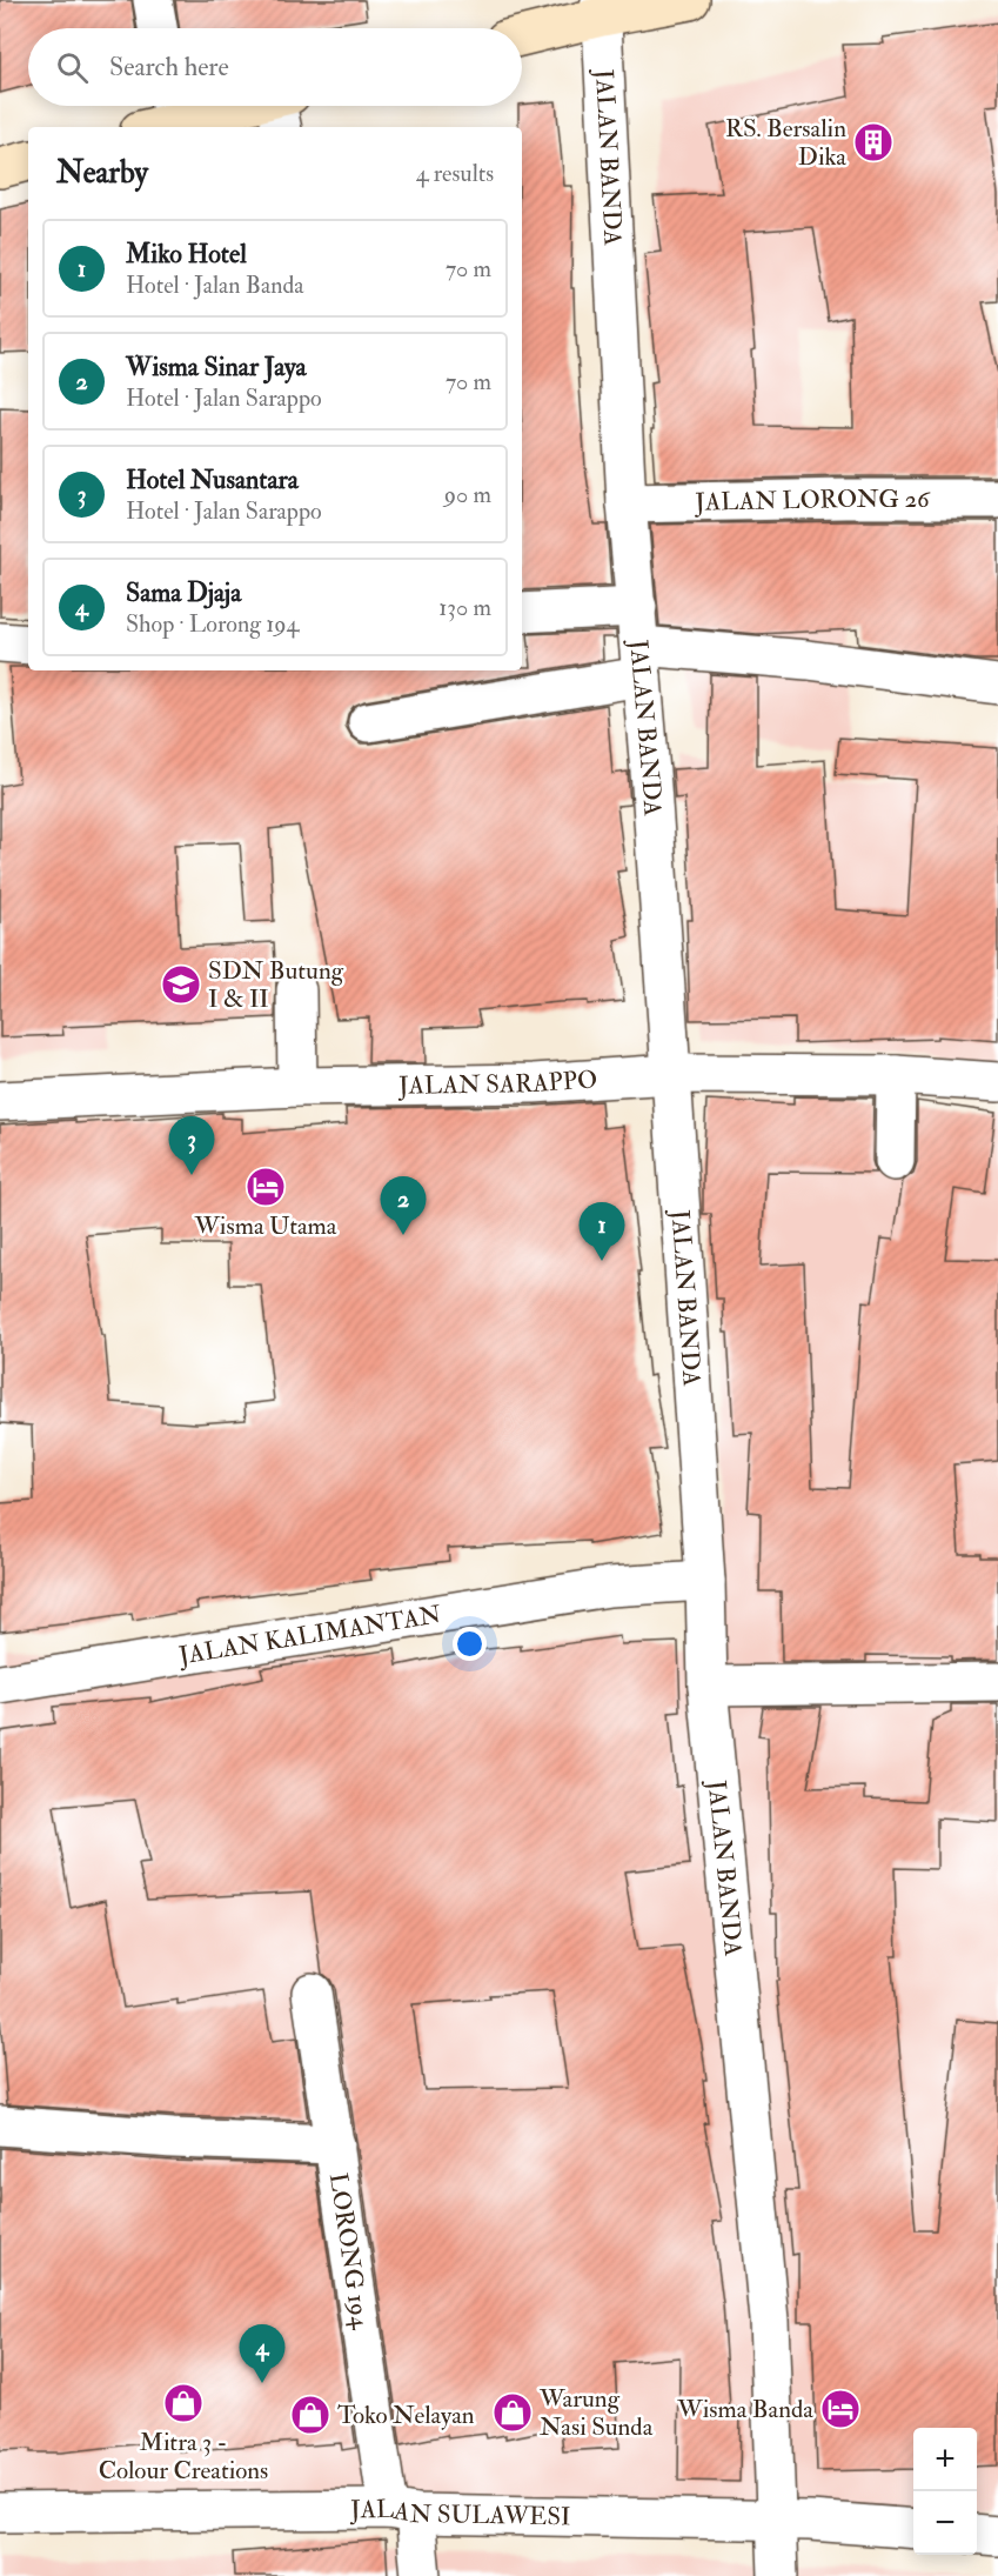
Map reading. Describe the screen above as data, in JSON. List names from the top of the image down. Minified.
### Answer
{"streets":{"street":["JALAN BANDA","JALAN LORONG 26","JALAN SARAPPO","JALAN KALIMANTAN","LORONG 194","JALAN SULAWESI"]},"crossings":[["JALAN BANDA","JALAN LORONG 26"],["JALAN BANDA","JALAN SARAPPO"],["JALAN BANDA","JALAN KALIMANTAN"],["JALAN BANDA","JALAN SULAWESI"],["LORONG 194","JALAN SULAWESI"]],"places":{"building":["RS. Bersalin Dika"],"school or university":["SDN Butung I & II"],"hotel":["Wisma Utama","Wisma Banda"],"shop":["Mitra 3 - Colour Creations","Warung Nasi Sunda","Toko Nelayan"]},"page":{"search":"Search here","heading":["Nearby","4 results"],"list":[{"mark":"1","name":"Miko Hotel","note":"Hotel · Jalan Banda","value":"70 m"},{"mark":"2","name":"Wisma Sinar Jaya","note":"Hotel · Jalan Sarappo","value":"70 m"},{"mark":"3","name":"Hotel Nusantara","note":"Hotel · Jalan Sarappo","value":"90 m"},{"mark":"4","name":"Sama Djaja","note":"Shop · Lorong 194","value":"130 m"}],"pins":["3","2","1","4"],"map_buttons":["+","−"]}}
